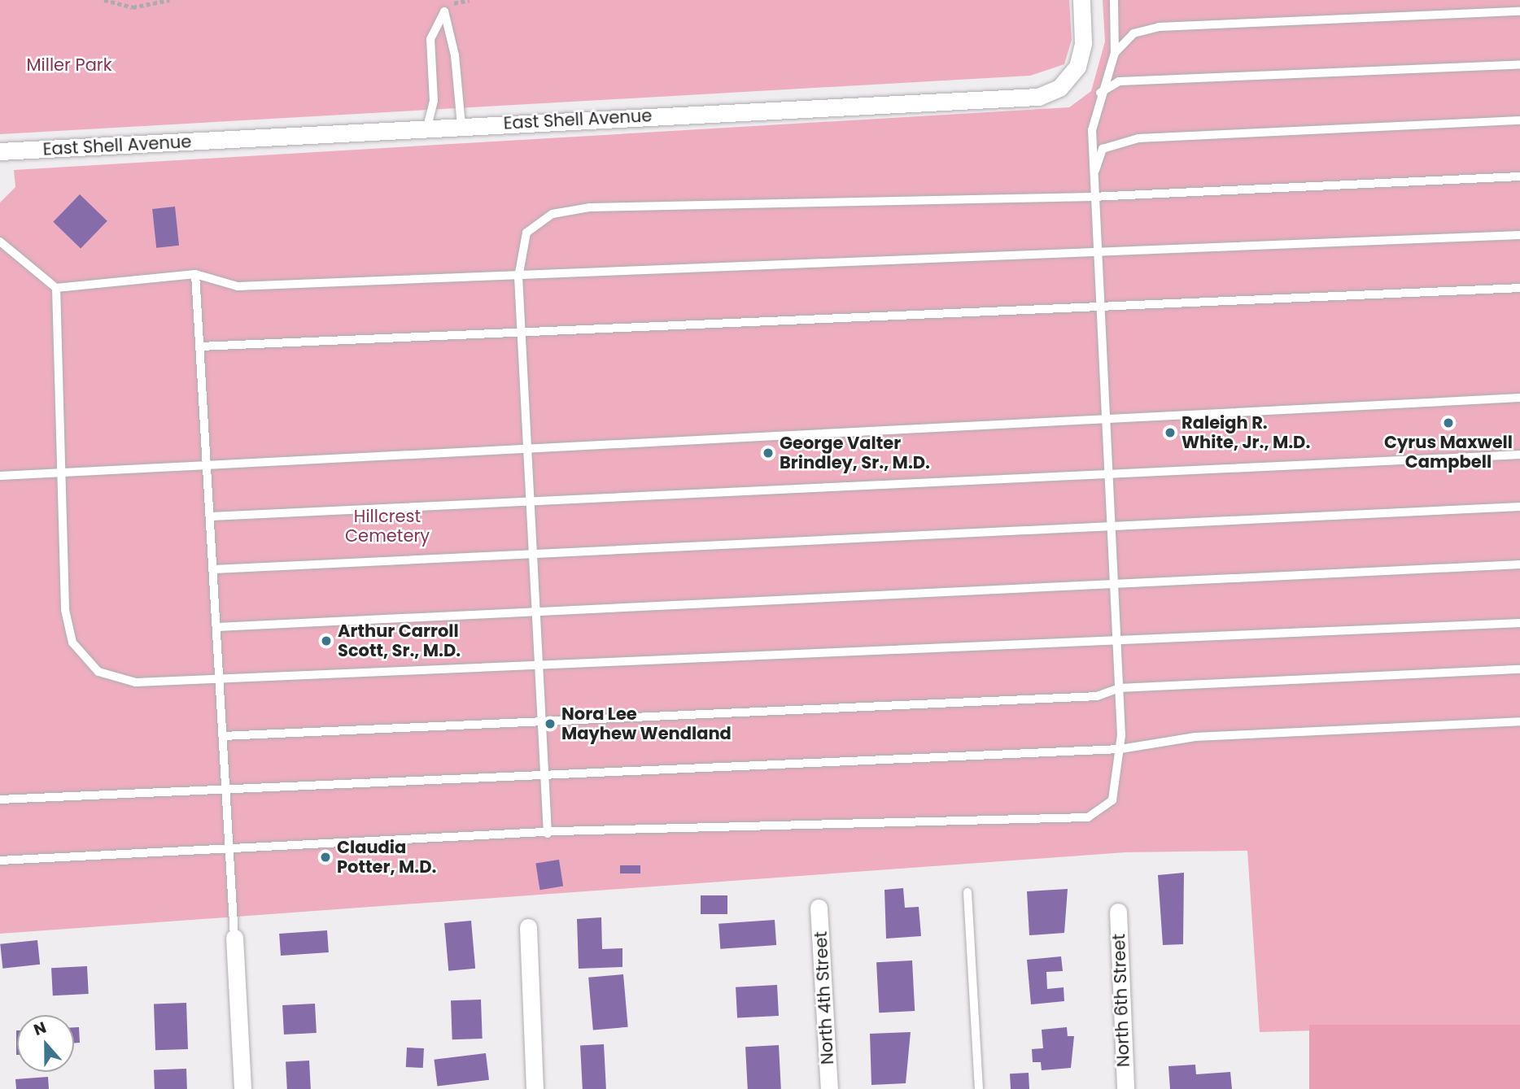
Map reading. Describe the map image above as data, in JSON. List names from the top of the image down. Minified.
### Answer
{"streets":{"street":["East Shell Avenue","North 4th Street","North 6th Street"]},"parks":["Miller Park","Hillcrest Cemetery"],"places":["Cyrus Maxwell Campbell","Raleigh R. White, Jr., M.D.","George Valter Brindley, Sr., M.D.","Arthur Carroll Scott, Sr., M.D.","Nora Lee Mayhew Wendland","Claudia Potter, M.D."],"north":"top"}
